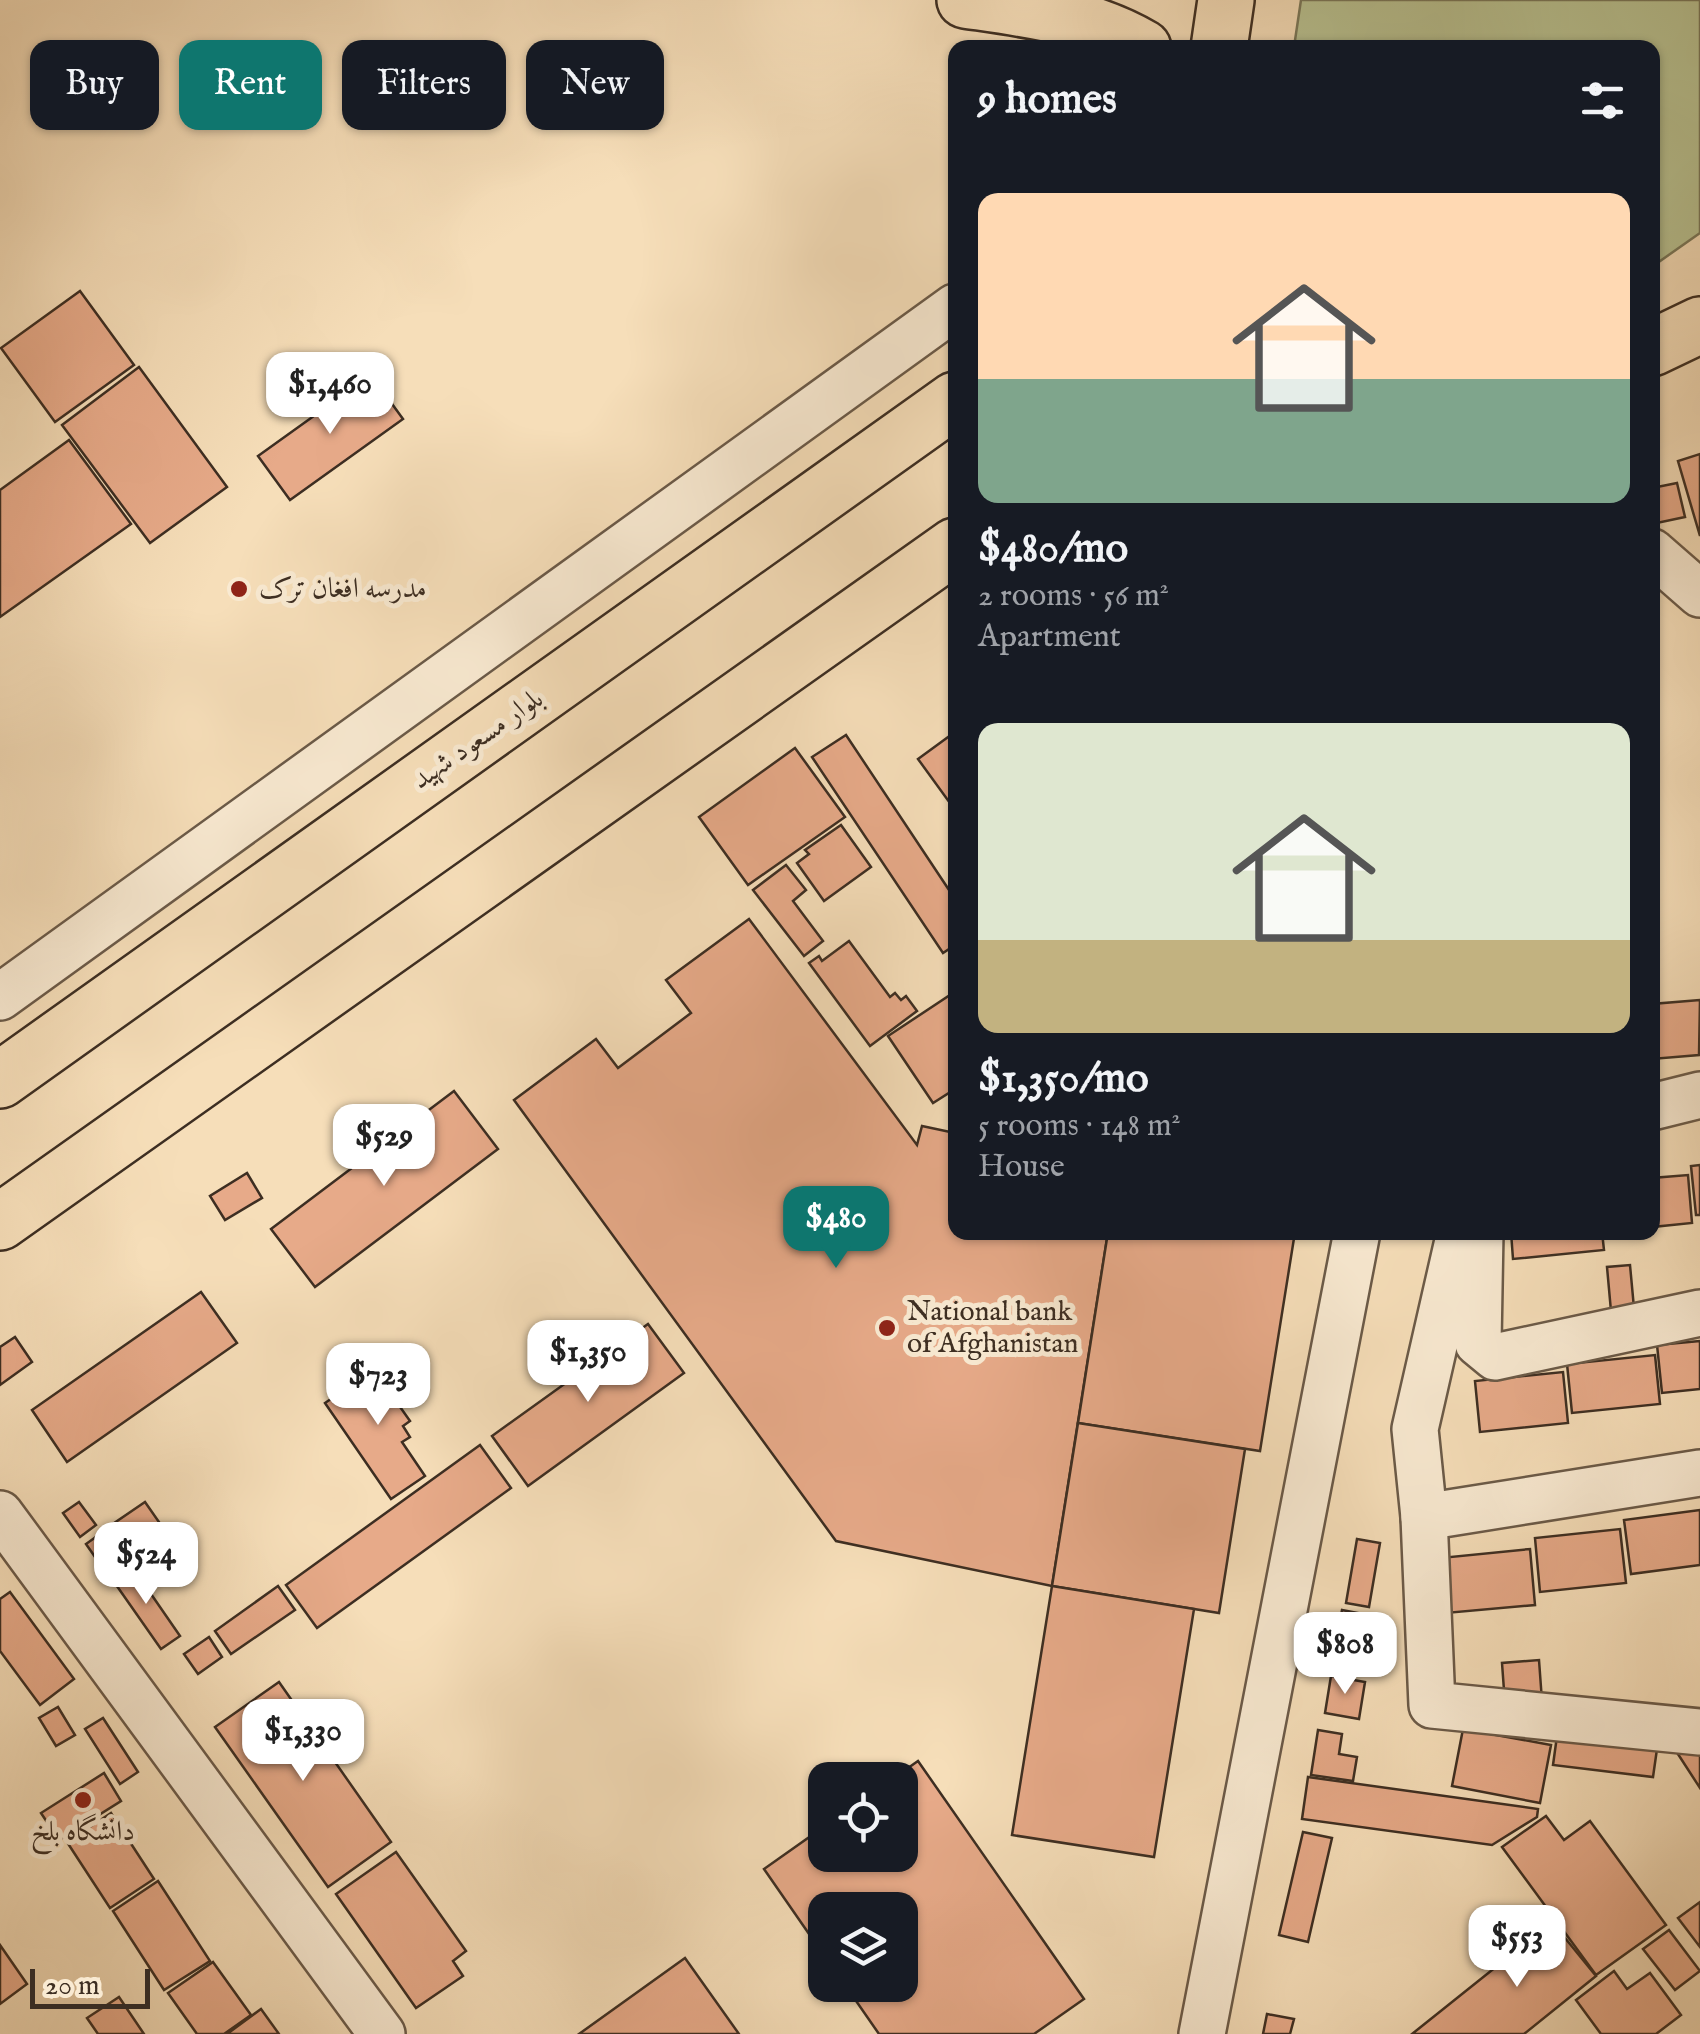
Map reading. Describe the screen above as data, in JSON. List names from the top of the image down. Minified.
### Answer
{"streets":{"main road":["بلوار مسعود شهید"]},"places":["مدرسه افغان ترک","National bank of Afghanistan","دانشگاه بلخ"],"scale_bar":"20 m","page":{"chip":["Buy","Rent","Filters","New"],"heading":"9 homes","list":[{"name":"$480/mo","note":"2 rooms · 56 m² · Apartment"},{"name":"$1,350/mo","note":"5 rooms · 148 m² · House"}],"price":["$1,460","$529","$480","$1,350","$723","$524","$808","$1,330","$553"],"scale":"20 m"}}
